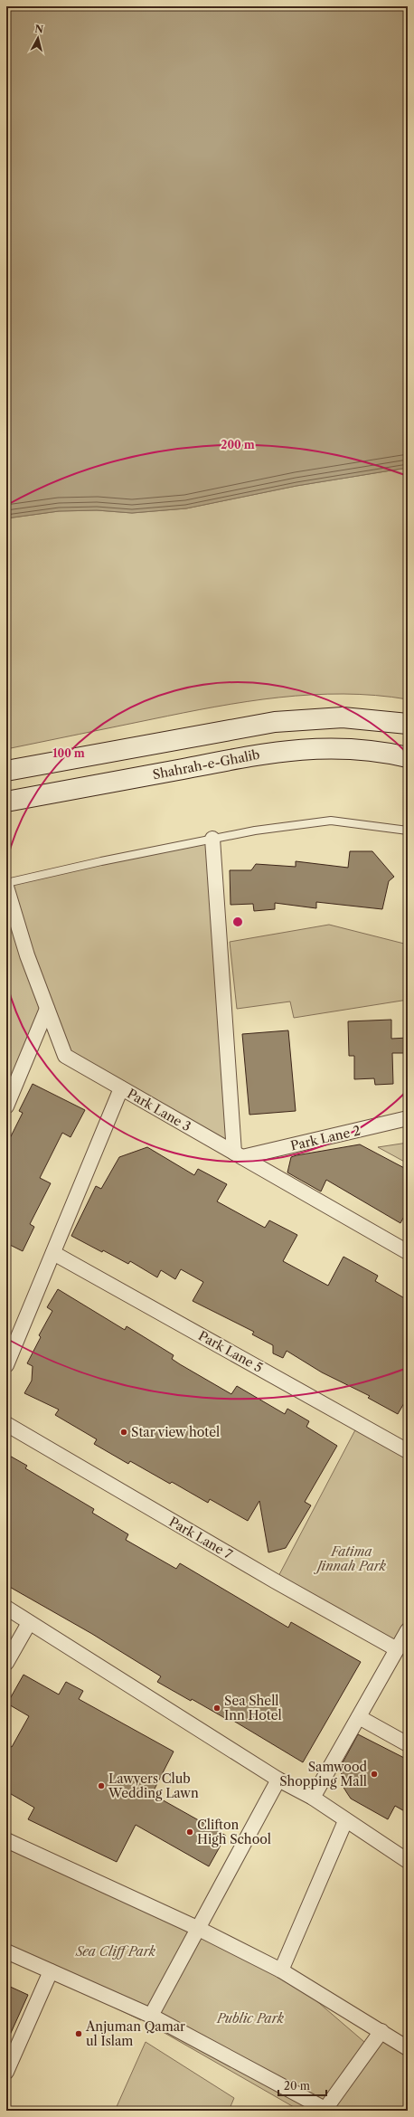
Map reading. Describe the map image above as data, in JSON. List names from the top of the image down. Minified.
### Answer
{"streets":{"main road":["Shahrah-e-Ghalib"],"street":["Park Lane 3","Park Lane 2","Park Lane 5","Park Lane 7"]},"crossings":[["Park Lane 3","Park Lane 2"]],"parks":["Fatima Jinnah Park","Sea Cliff Park","Public Park"],"places":["Star view hotel","Sea Shell Inn Hotel","Samwood Shopping Mall","Lawyers Club Wedding Lawn","Clifton High School","Anjuman Qamar ul Islam"],"scale_bar":"20 m","north":"top","rings":["200 m","100 m"]}
